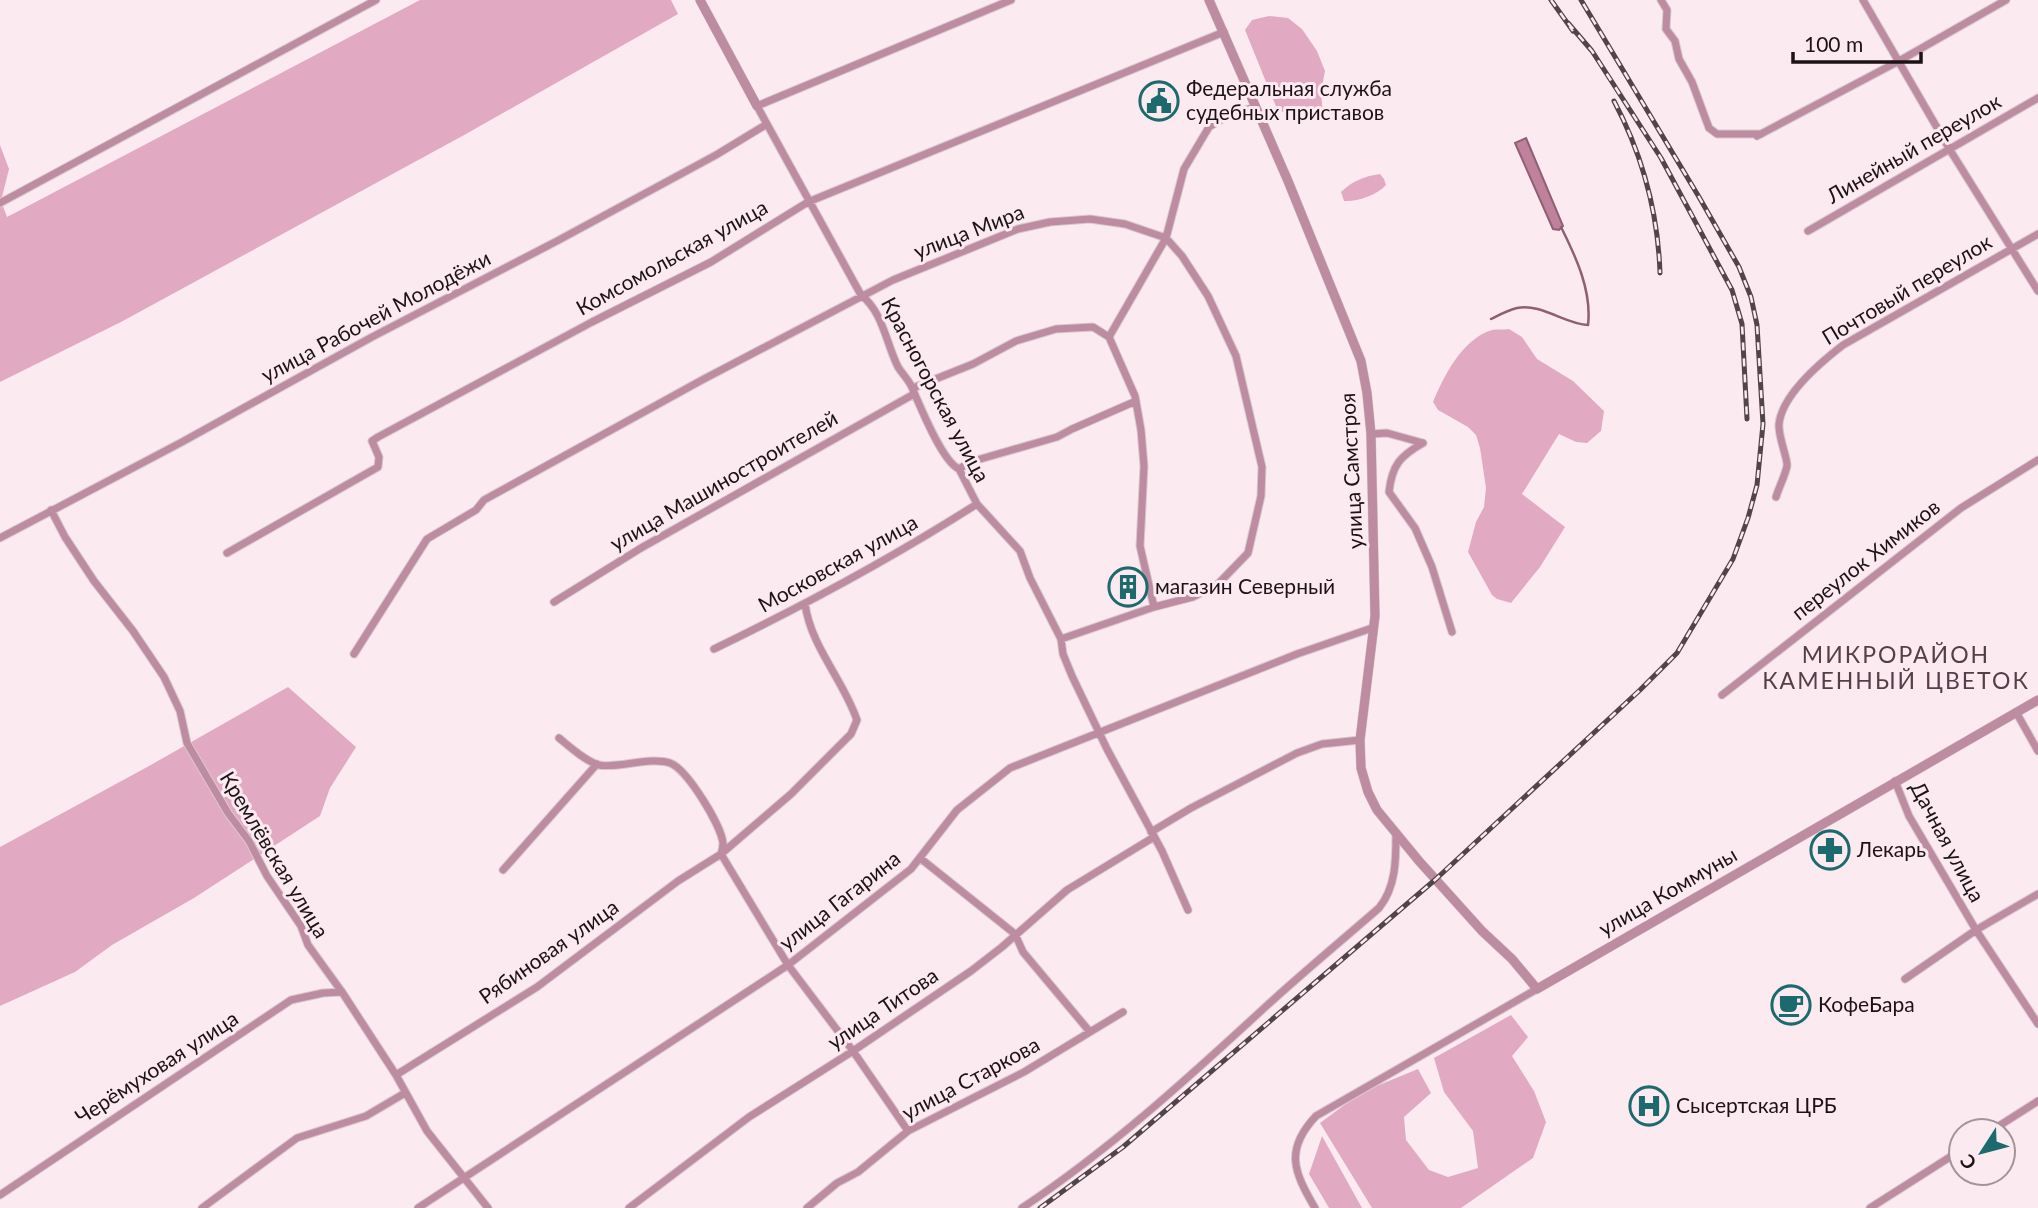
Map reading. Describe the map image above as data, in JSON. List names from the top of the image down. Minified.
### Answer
{"streets":{"street":["Линейный переулок","улица Мира","Комсомольская улица","Почтовый переулок","улица Рабочей Молодёжи","Красногорская улица","улица Самстроя","улица Машиностроителей","переулок Химиков","Московская улица","Дачная улица","Кремлёвская улица","улица Коммуны","улица Гагарина","Рябиновая улица","улица Титова","Черёмуховая улица","улица Старкова"]},"crossings":[["улица Мира","Красногорская улица"],["Комсомольская улица","Красногорская улица"],["Комсомольская улица","улица Самстроя"],["улица Рабочей Молодёжи","Красногорская улица"],["улица Рабочей Молодёжи","Кремлёвская улица"],["Красногорская улица","улица Машиностроителей"],["Красногорская улица","Московская улица"],["Красногорская улица","улица Гагарина"],["Красногорская улица","улица Титова"],["улица Самстроя","улица Коммуны"],["улица Самстроя","улица Гагарина"],["улица Самстроя","улица Титова"],["Московская улица","Рябиновая улица"],["Дачная улица","улица Коммуны"],["Кремлёвская улица","улица Гагарина"],["Кремлёвская улица","Рябиновая улица"],["Кремлёвская улица","Черёмуховая улица"]],"districts":["МИКРОРАЙОН КАМЕННЫЙ ЦВЕТОК"],"places":{"public building":["Федеральная служба судебных приставов"],"building":["магазин Северный"],"pharmacy":["Лекарь"],"cafe":["КофеБара"],"hospital":["Сысертская ЦРБ"]},"scale_bar":"100 m","north":"bottom left"}
